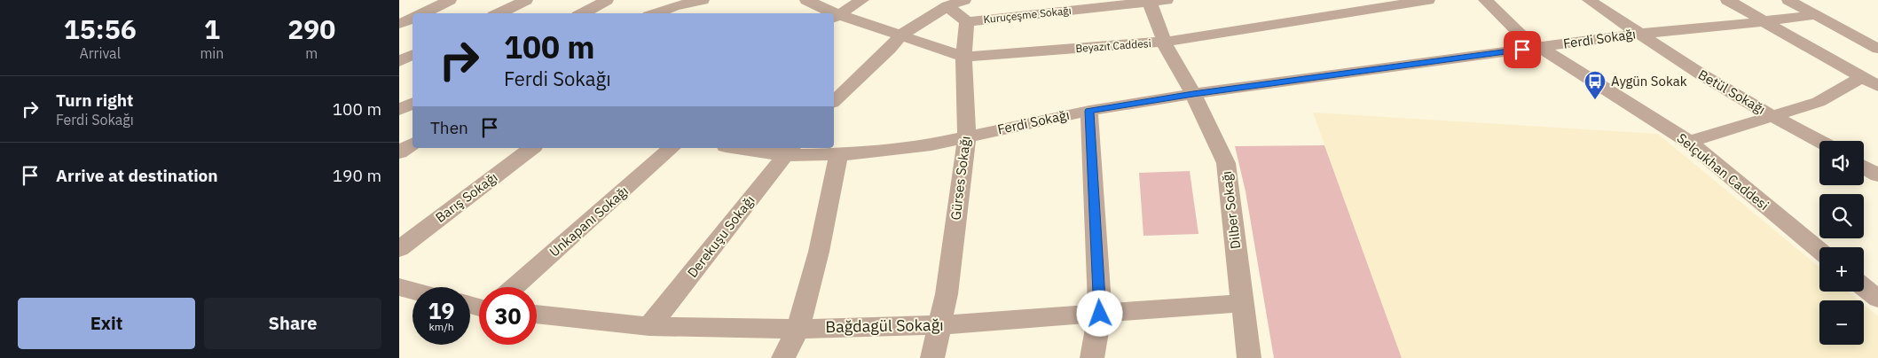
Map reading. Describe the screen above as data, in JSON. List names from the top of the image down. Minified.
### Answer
{"streets":{"street":["Kuruçeşme Sokağı","Ferdi Sokağı","Beyazıt Caddesi","Betül Sokağı","Selçukhan Caddesi","Gürses Sokağı","Barış Sokağı","Dilber Sokağı","Unkapanı Sokağı","Derekuşu Sokağı","Bağdagül Sokağı"]},"crossings":[["Kuruçeşme Sokağı","Gürses Sokağı"],["Kuruçeşme Sokağı","Dilber Sokağı"],["Ferdi Sokağı","Betül Sokağı"],["Ferdi Sokağı","Selçukhan Caddesi"],["Ferdi Sokağı","Gürses Sokağı"],["Ferdi Sokağı","Dilber Sokağı"],["Ferdi Sokağı","Derekuşu Sokağı"],["Beyazıt Caddesi","Gürses Sokağı"],["Beyazıt Caddesi","Dilber Sokağı"],["Gürses Sokağı","Bağdagül Sokağı"],["Dilber Sokağı","Bağdagül Sokağı"],["Derekuşu Sokağı","Bağdagül Sokağı"]],"places":{"bus stop":["Aygün Sokak"]},"page":{"eta":["15:56","Arrival","1","min","290","m"],"turn":["100 m","Ferdi Sokağı"],"list":[{"name":"Turn right","note":"Ferdi Sokağı","value":"100 m"},{"name":"Arrive at destination","value":"190 m"}],"then":"Then","map_buttons":["+","−"],"speed":"19 km/h","limit":"30","buttons":["Exit","Share"]}}
